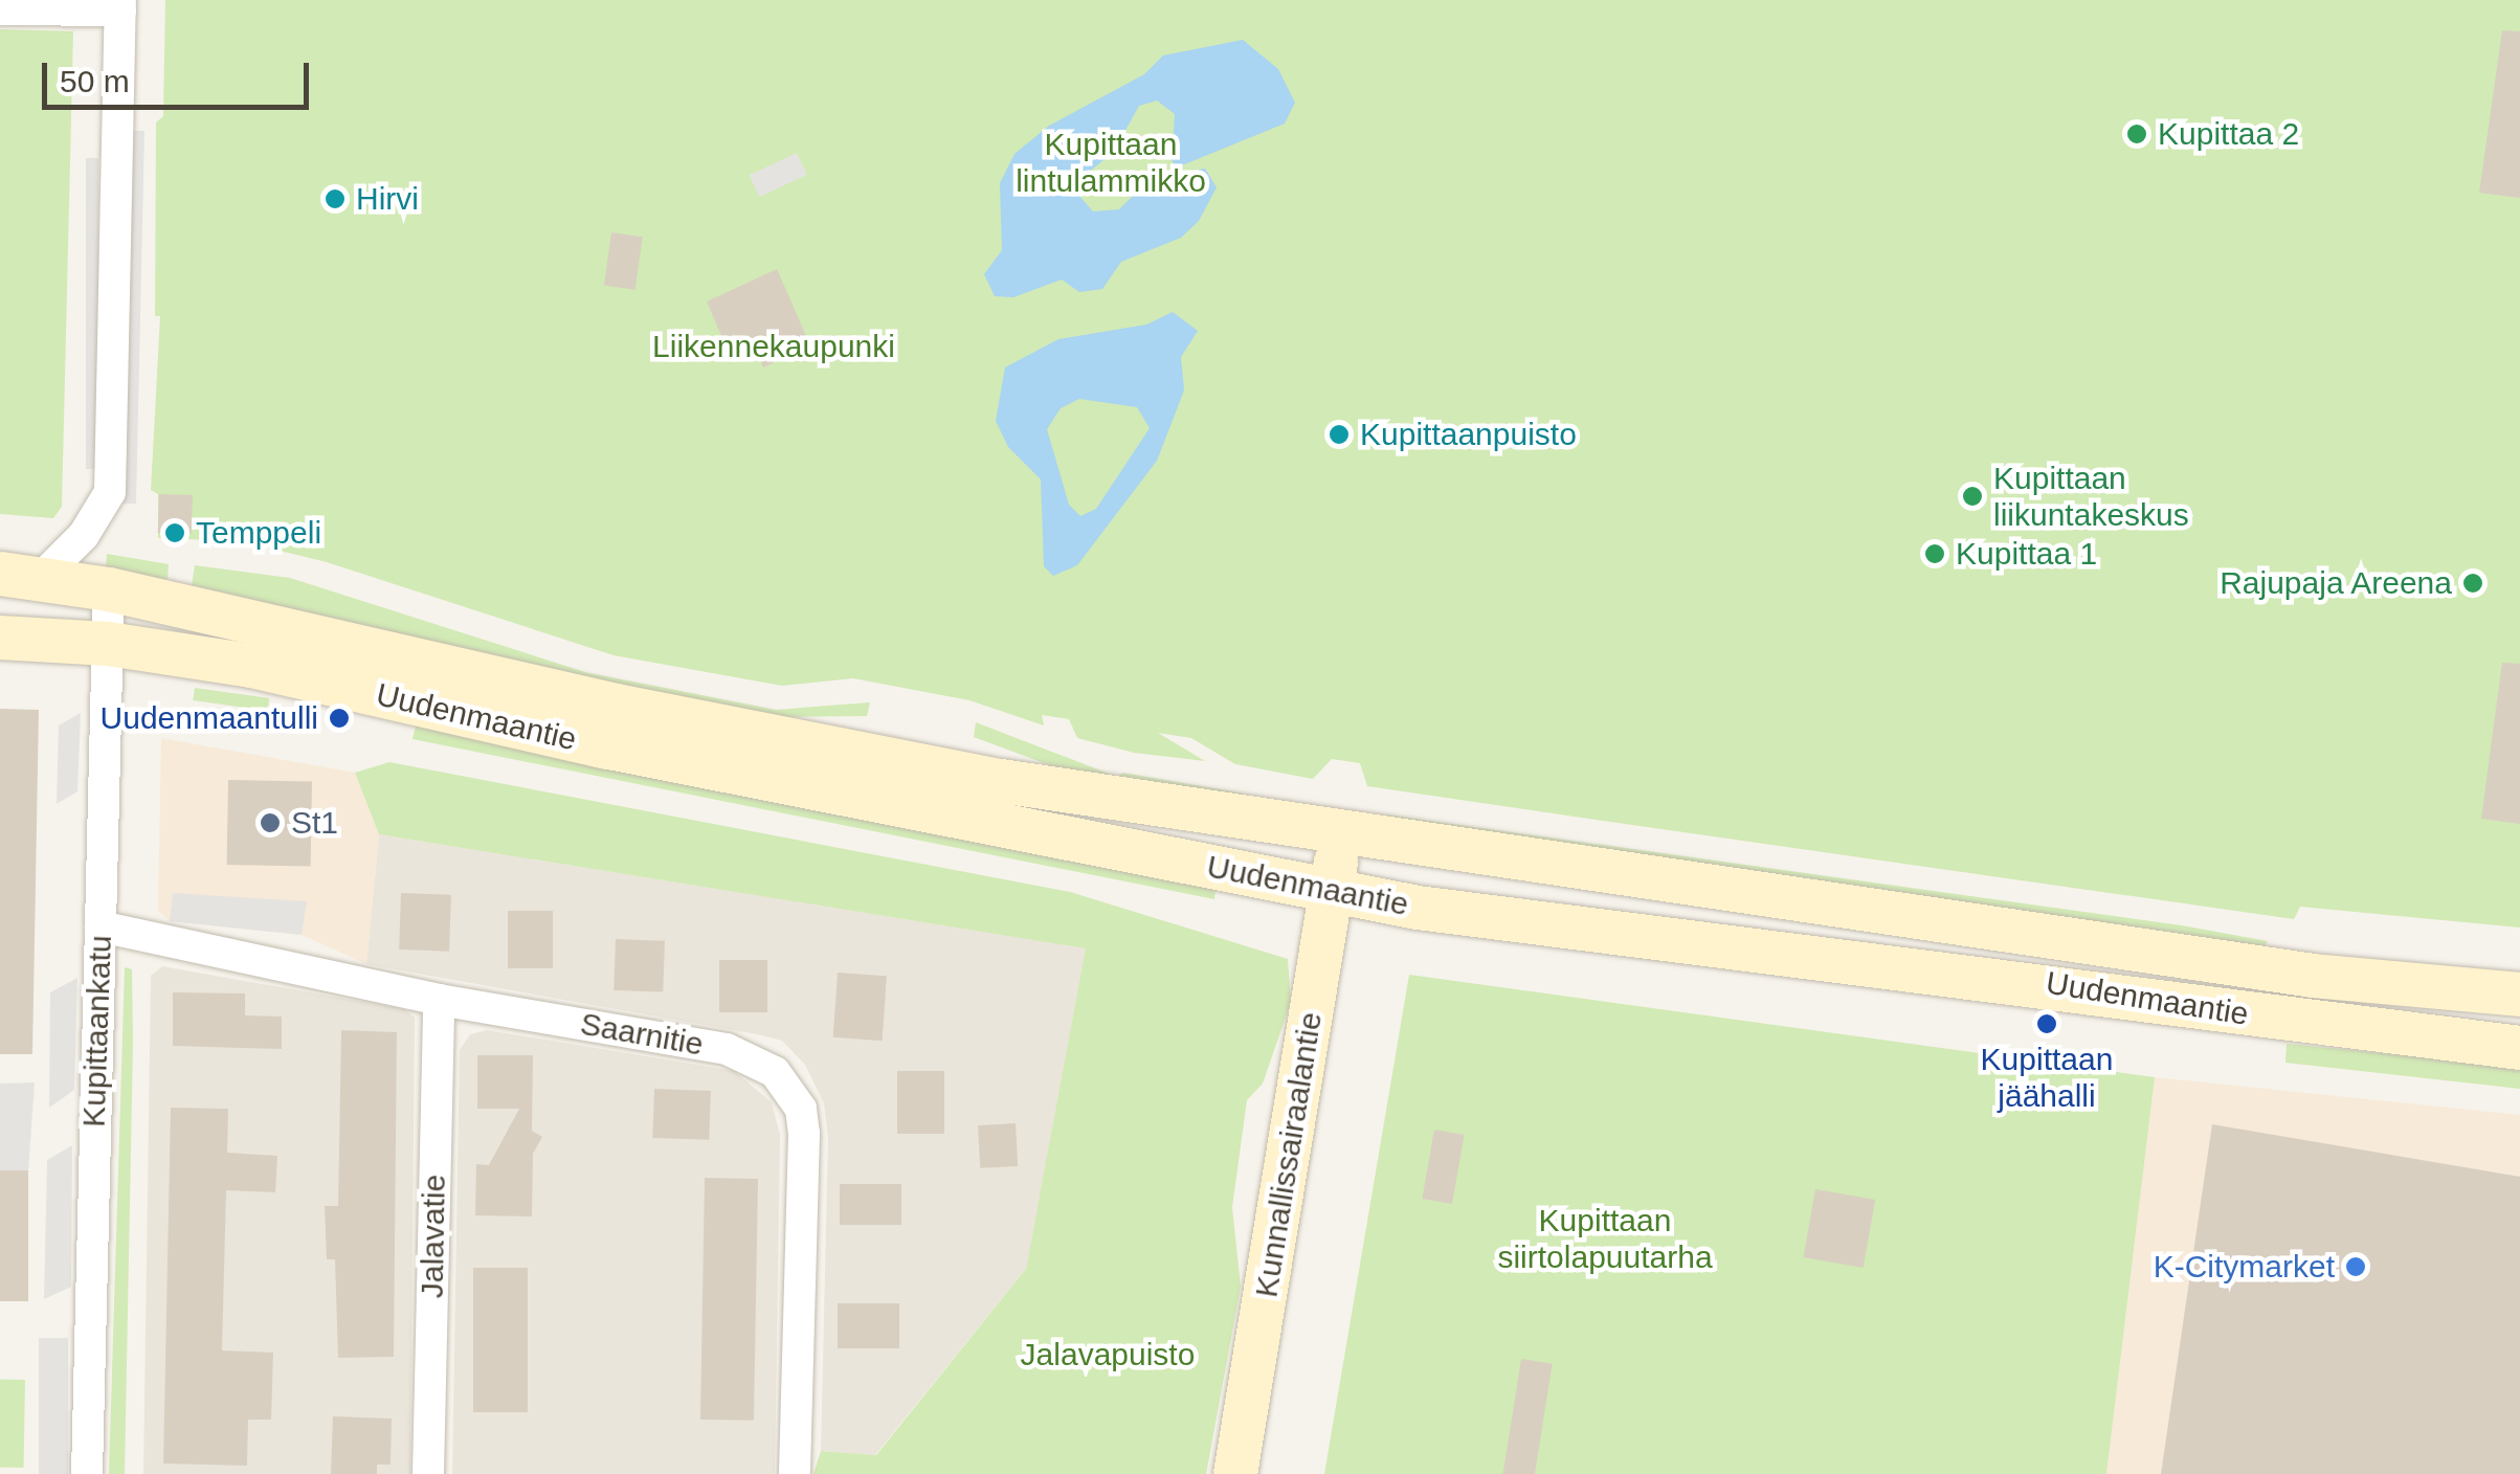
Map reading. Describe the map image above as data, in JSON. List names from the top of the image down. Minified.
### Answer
{"streets":{"main road":["Uudenmaantie","Kunnallissairaalantie"],"street":["Kupittaankatu","Saarnitie","Jalavatie"]},"crossings":[["Uudenmaantie","Kupittaankatu"],["Uudenmaantie","Kunnallissairaalantie"],["Kupittaankatu","Saarnitie"],["Saarnitie","Jalavatie"]],"parks":["Kupittaan lintulammikko","Liikennekaupunki","Kupittaan siirtolapuutarha","Jalavapuisto"],"places":["Kupittaa 2","Hirvi","Kupittaanpuisto","Kupittaan liikuntakeskus","Temppeli","Kupittaa 1","Rajupaja Areena","Uudenmaantulli","St1","Kupittaan jäähalli","K-Citymarket"],"scale_bar":"50 m"}
